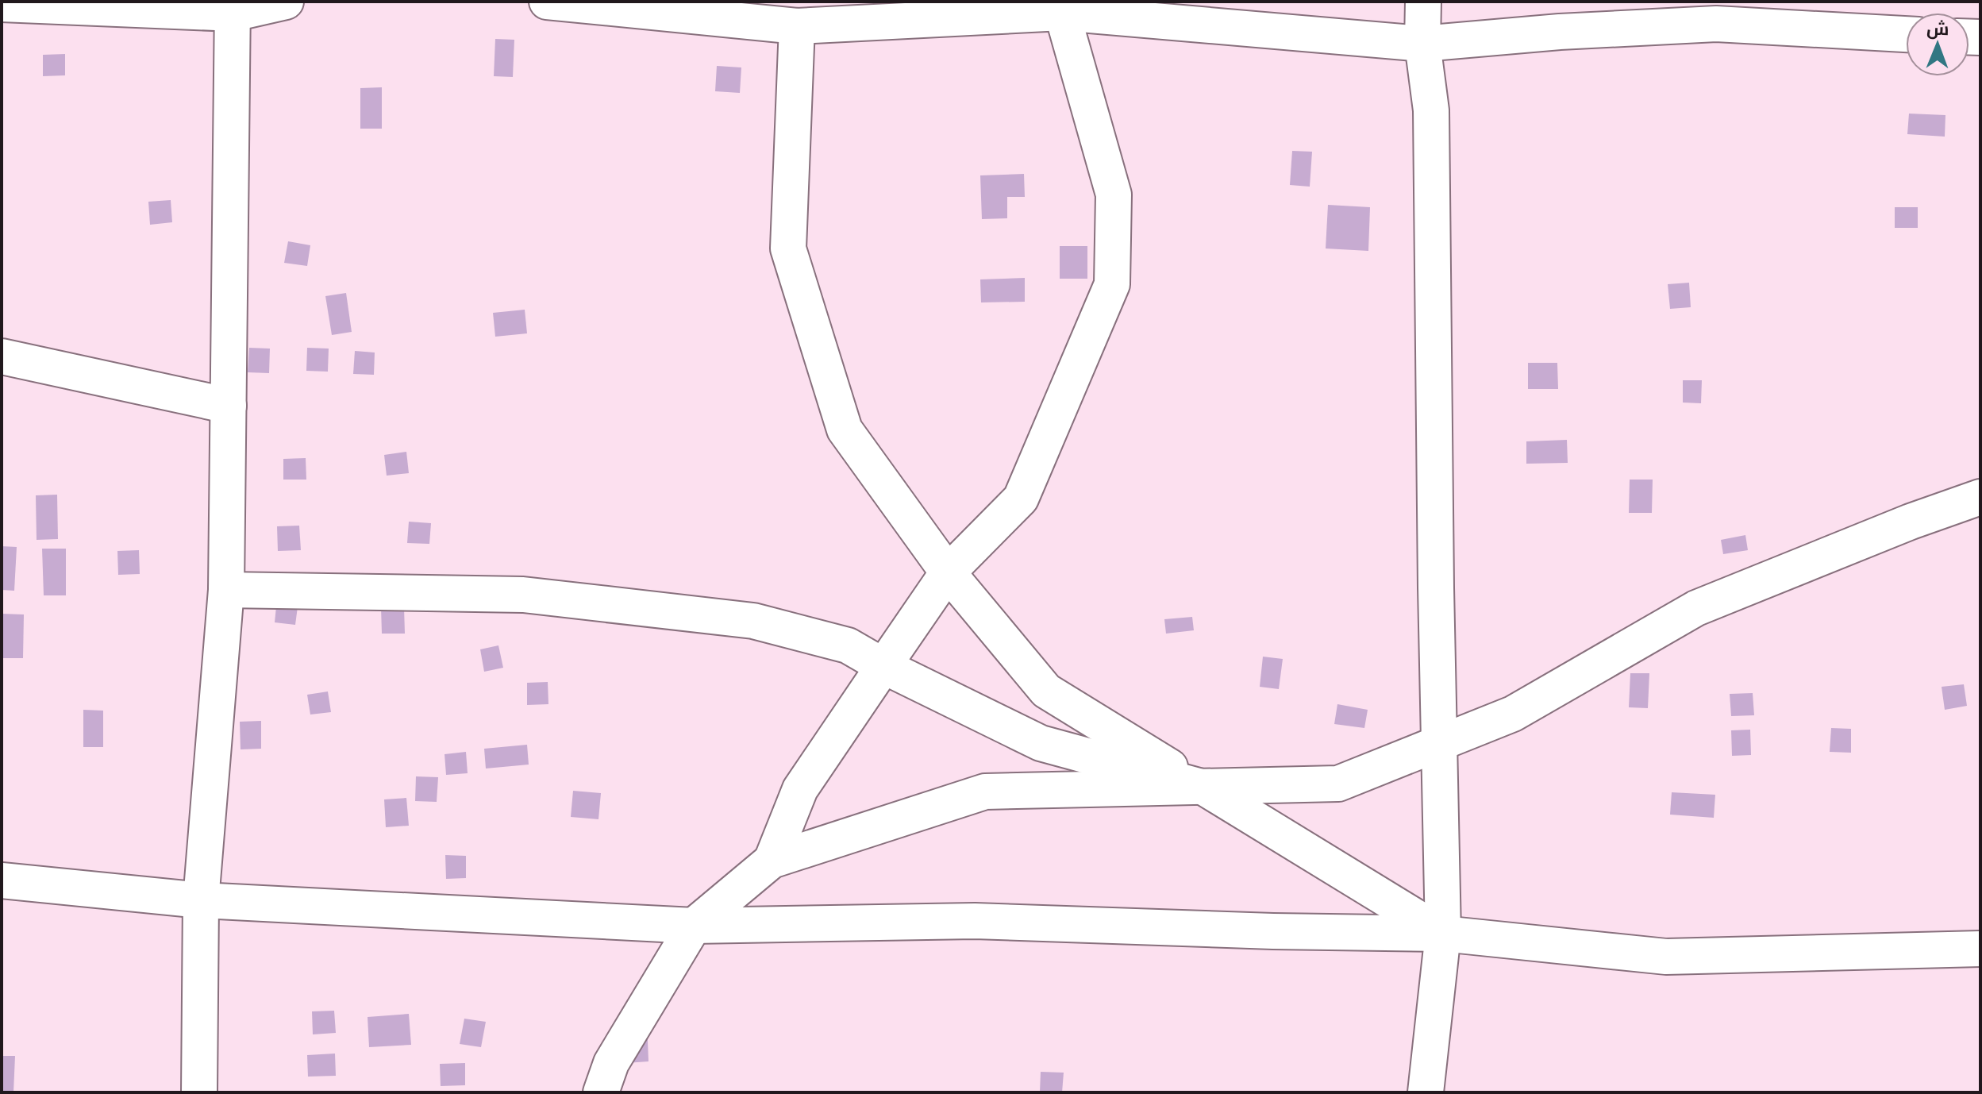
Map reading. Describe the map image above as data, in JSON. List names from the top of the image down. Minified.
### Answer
{"north":"top"}
